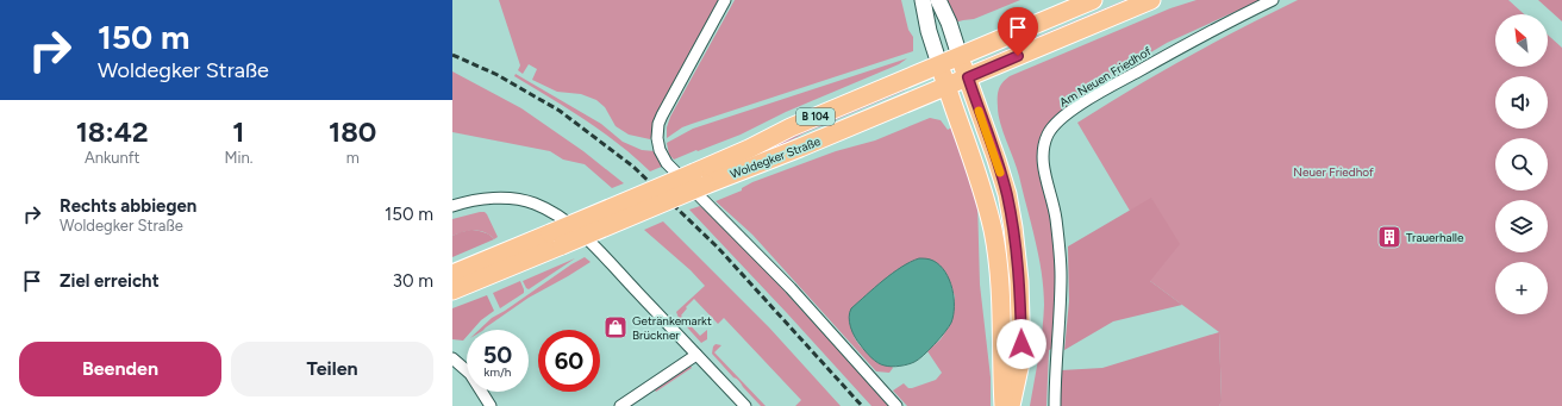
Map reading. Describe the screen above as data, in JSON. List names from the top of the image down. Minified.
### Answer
{"streets":{"main road":["B 104","Woldegker Straße"],"street":["Am Neuen Friedhof"]},"parks":["Neuer Friedhof"],"places":{"building":["Trauerhalle"],"shop":["Getränkemarkt Brückner"]},"north":"top left","page":{"turn":["150 m","Woldegker Straße"],"map_buttons":"+","eta":["18:42","Ankunft","1","Min.","180","m"],"list":[{"name":"Rechts abbiegen","note":"Woldegker Straße","value":"150 m"},{"name":"Ziel erreicht","value":"30 m"}],"speed":"50 km/h","limit":"60","buttons":["Beenden","Teilen"]}}
